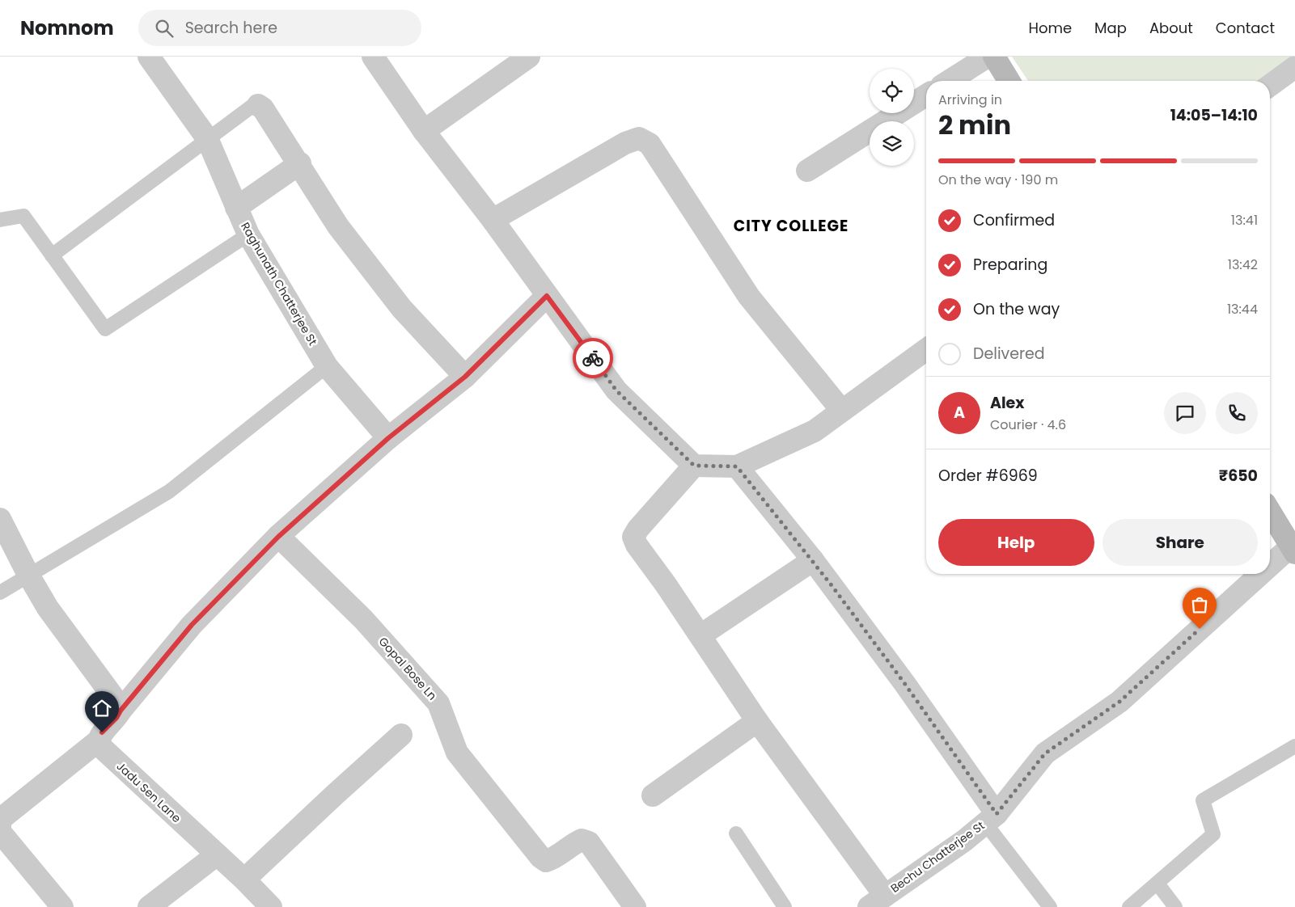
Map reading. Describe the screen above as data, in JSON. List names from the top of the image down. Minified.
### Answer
{"streets":{"street":["Raghunath Chatterjee St","Gopal Bose Ln","Jadu Sen Lane","Bechu Chatterjee St"]},"districts":["CITY COLLEGE"],"page":{"header":"Nomnom","search":"Search here","nav":["Home","Map","About","Contact"],"heading":["2 min","Arriving in","14:05–14:10"],"panel":["Alex","Courier · 4.6","Order #6969","₹650"],"bar":"On the way · 190 m","list":[["Confirmed","13:41"],["Preparing","13:42"],["On the way","13:44"],"Delivered"],"round":"A","buttons":["Help","Share"]}}
